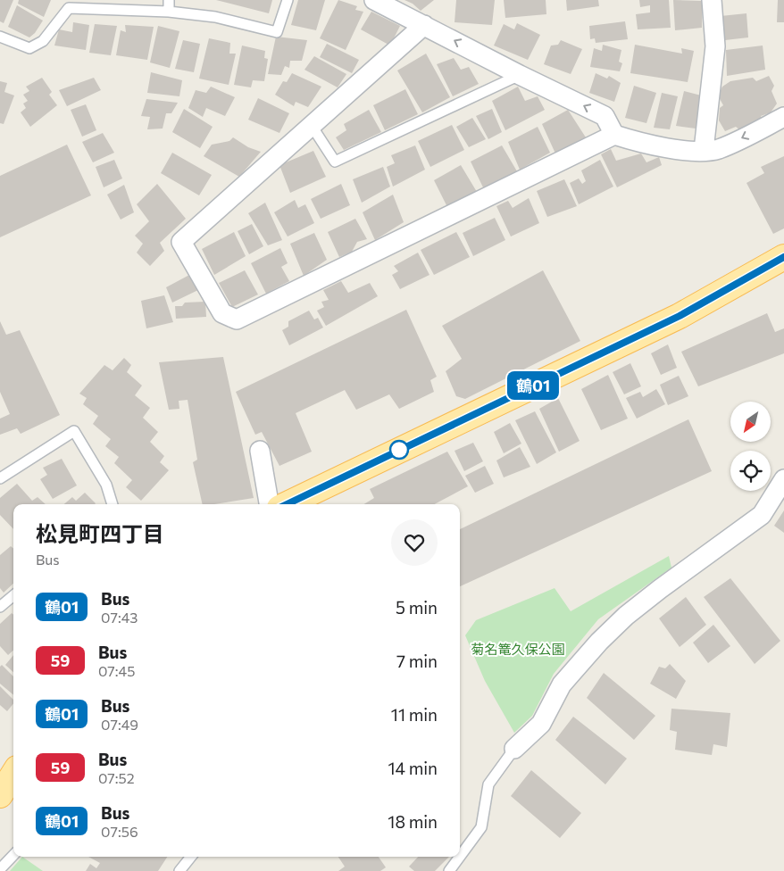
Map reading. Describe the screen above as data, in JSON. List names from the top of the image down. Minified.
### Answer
{"parks":["菊名篭久保公園"],"lines":["bus line 鶴01"],"north":"bottom left","page":{"on_map":"鶴01","heading":["松見町四丁目","Bus"],"list":[{"mark":"鶴01","name":"Bus","note":"07:43","value":"5 min"},{"mark":"59","name":"Bus","note":"07:45","value":"7 min"},{"mark":"鶴01","name":"Bus","note":"07:49","value":"11 min"},{"mark":"59","name":"Bus","note":"07:52","value":"14 min"},{"mark":"鶴01","name":"Bus","note":"07:56","value":"18 min"}]}}
